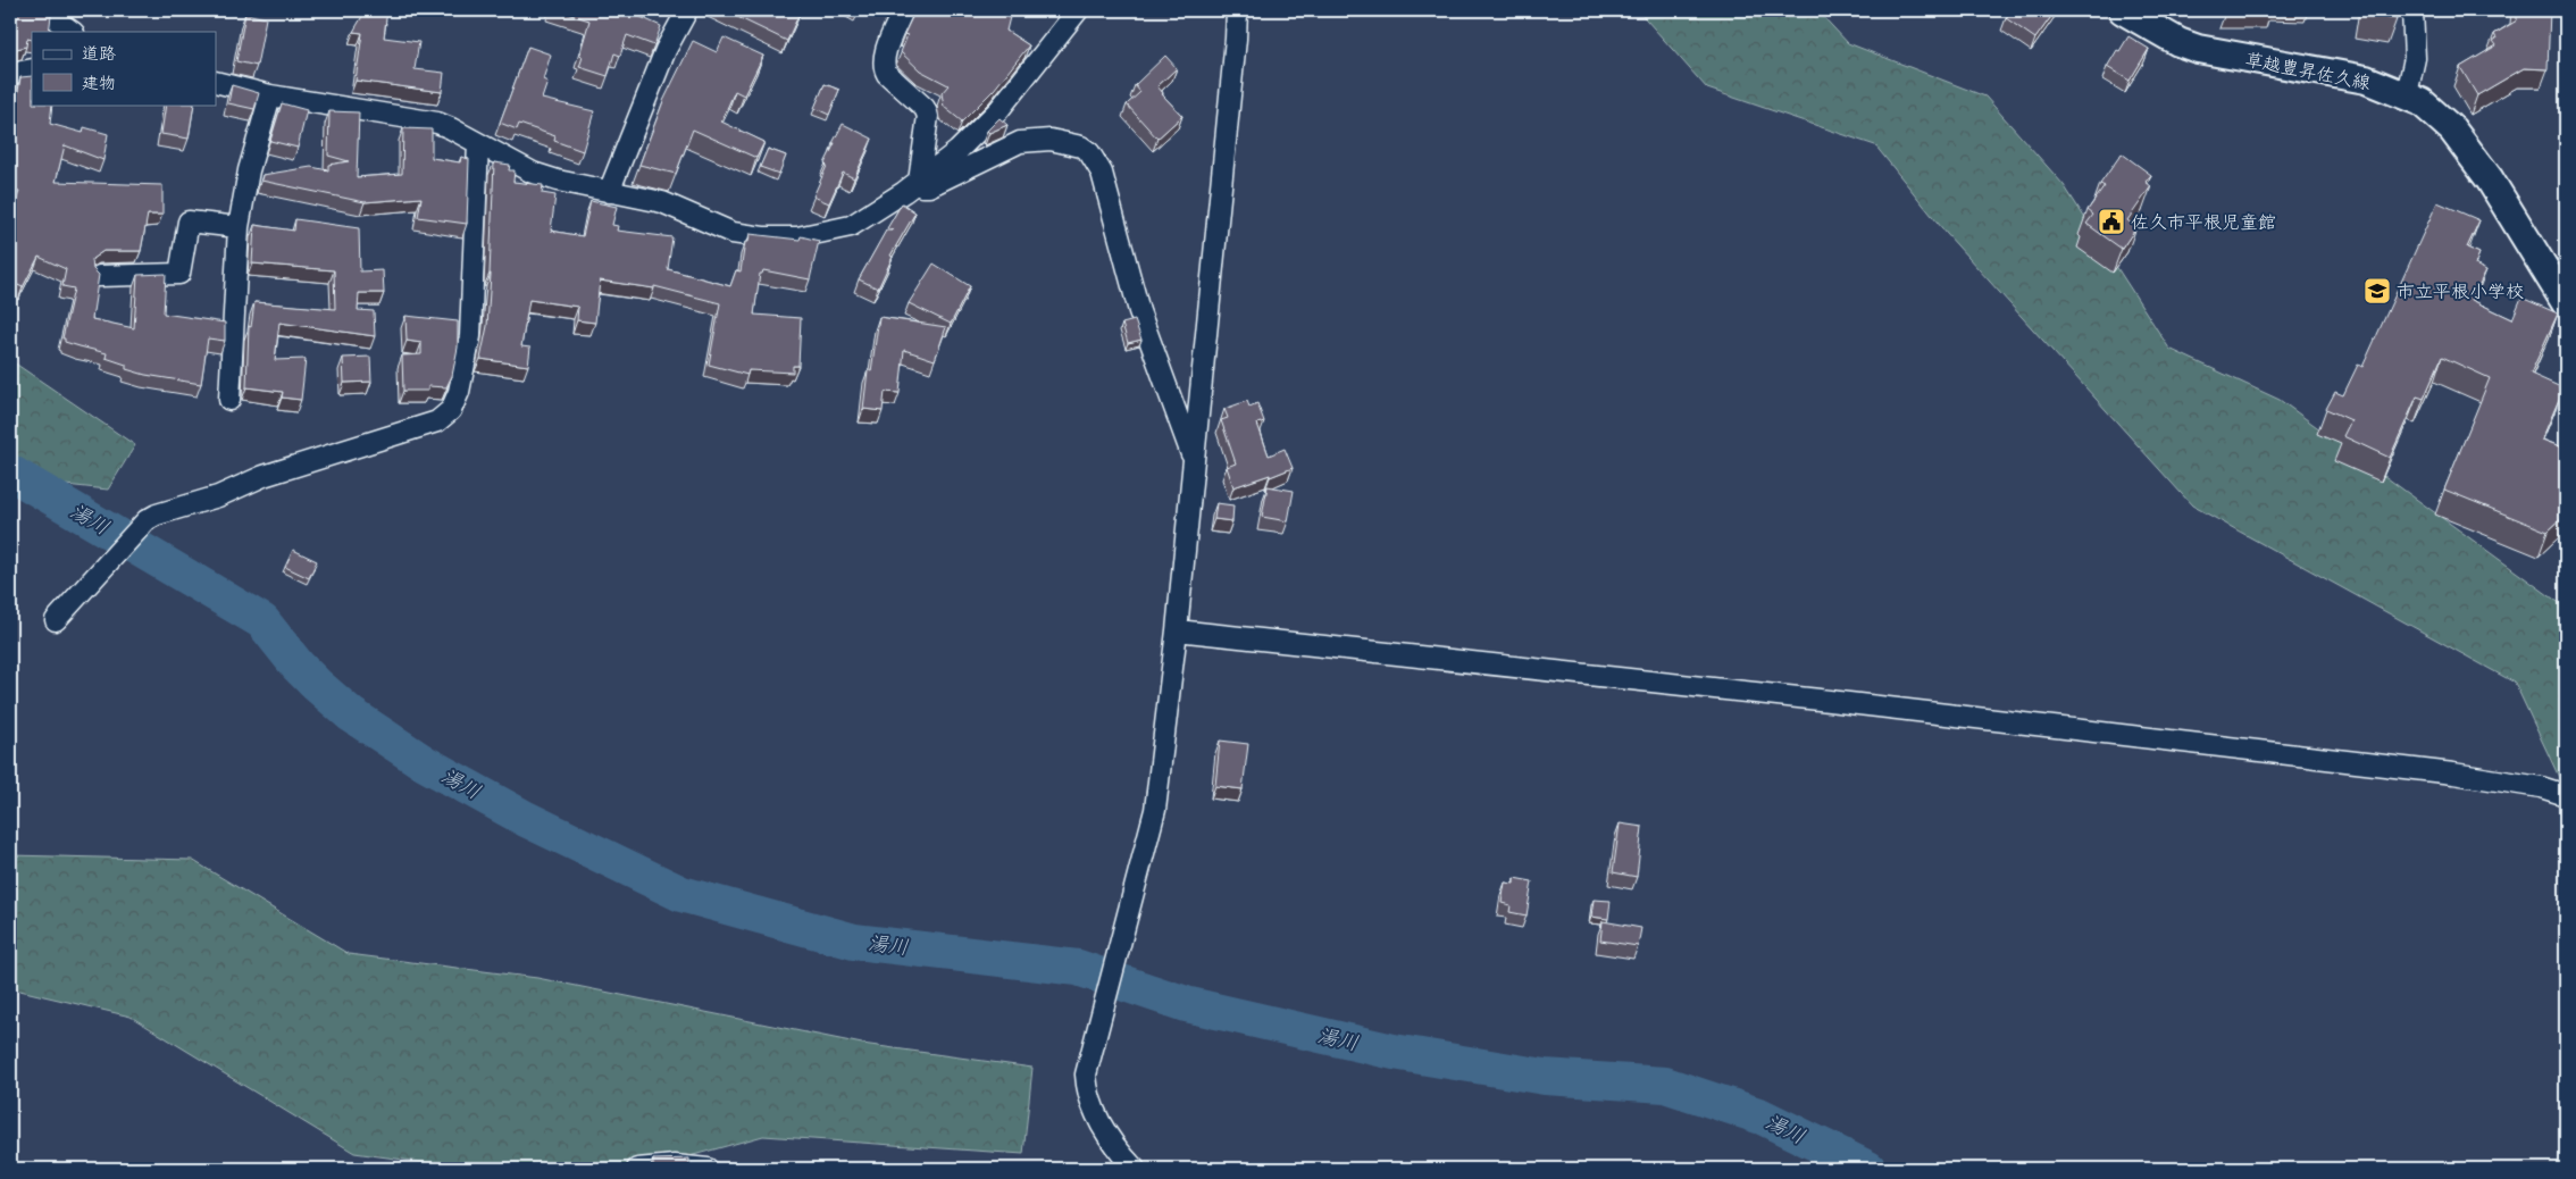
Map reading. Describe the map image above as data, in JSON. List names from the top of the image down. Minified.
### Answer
{"streets":{"main road":["草越豊昇佐久線"]},"water":["湯川"],"places":{"public building":["佐久市平根児童館"],"school or university":["市立平根小学校"]},"legend":["道路","建物"]}
